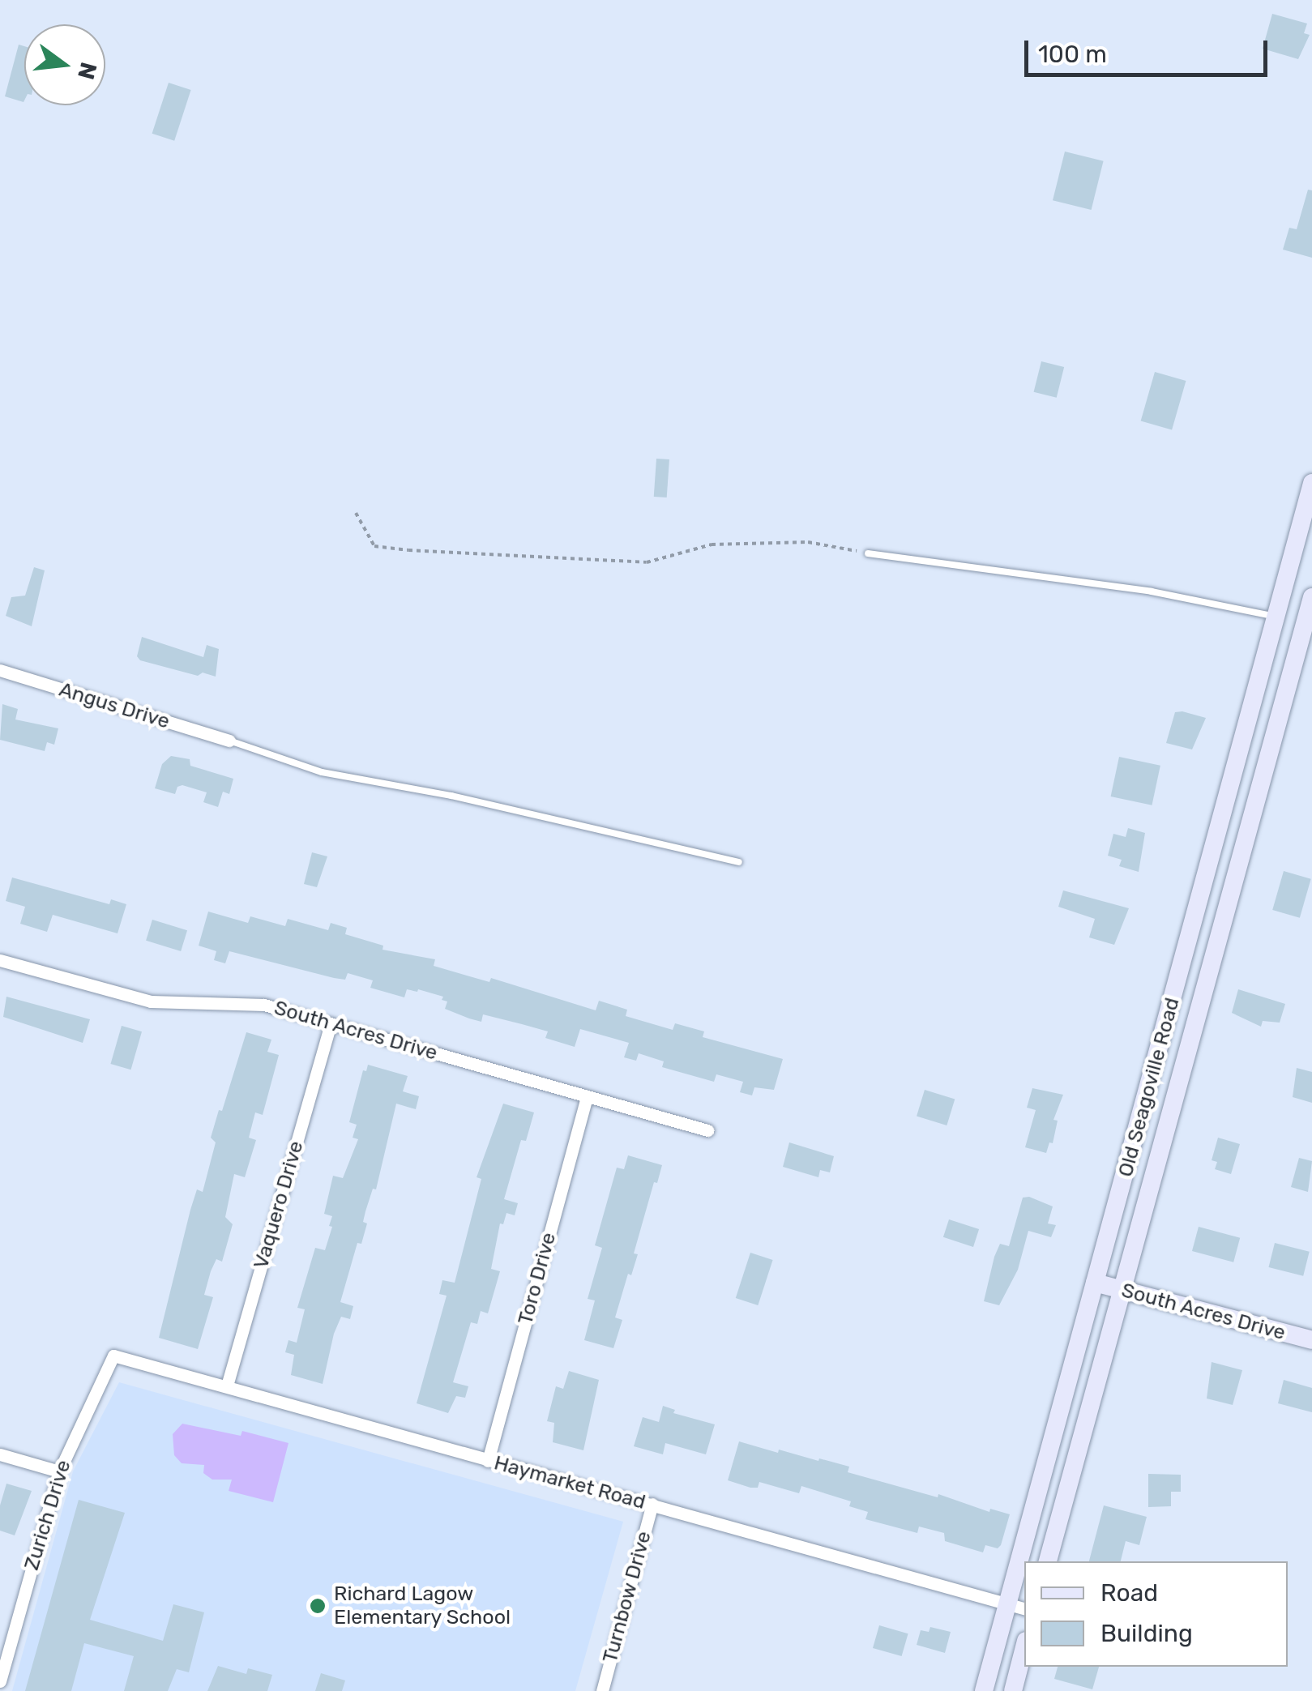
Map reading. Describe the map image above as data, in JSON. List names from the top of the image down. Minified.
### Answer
{"streets":{"main road":["South Acres Drive","Old Seagoville Road"],"street":["Angus Drive","Vaquero Drive","Toro Drive","Haymarket Road","Zurich Drive","Turnbow Drive"]},"crossings":[["South Acres Drive","Old Seagoville Road"],["South Acres Drive","Vaquero Drive"],["South Acres Drive","Toro Drive"],["Old Seagoville Road","Haymarket Road"],["Vaquero Drive","Haymarket Road"],["Toro Drive","Haymarket Road"],["Haymarket Road","Zurich Drive"],["Haymarket Road","Turnbow Drive"]],"places":["Richard Lagow Elementary School"],"legend":["Road","Building"],"scale_bar":"100 m","north":"right"}
